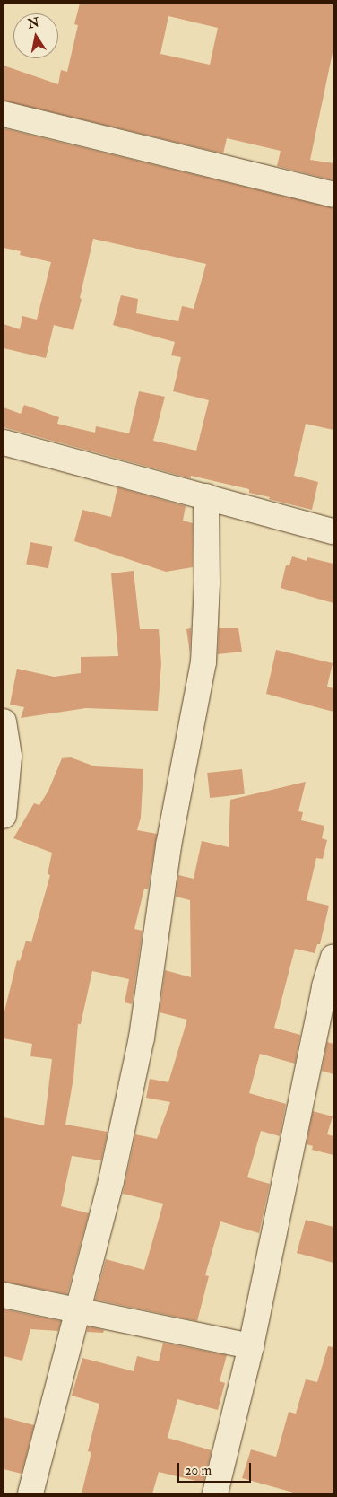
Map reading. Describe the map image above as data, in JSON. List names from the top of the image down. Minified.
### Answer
{"scale_bar":"20 m","north":"top"}
